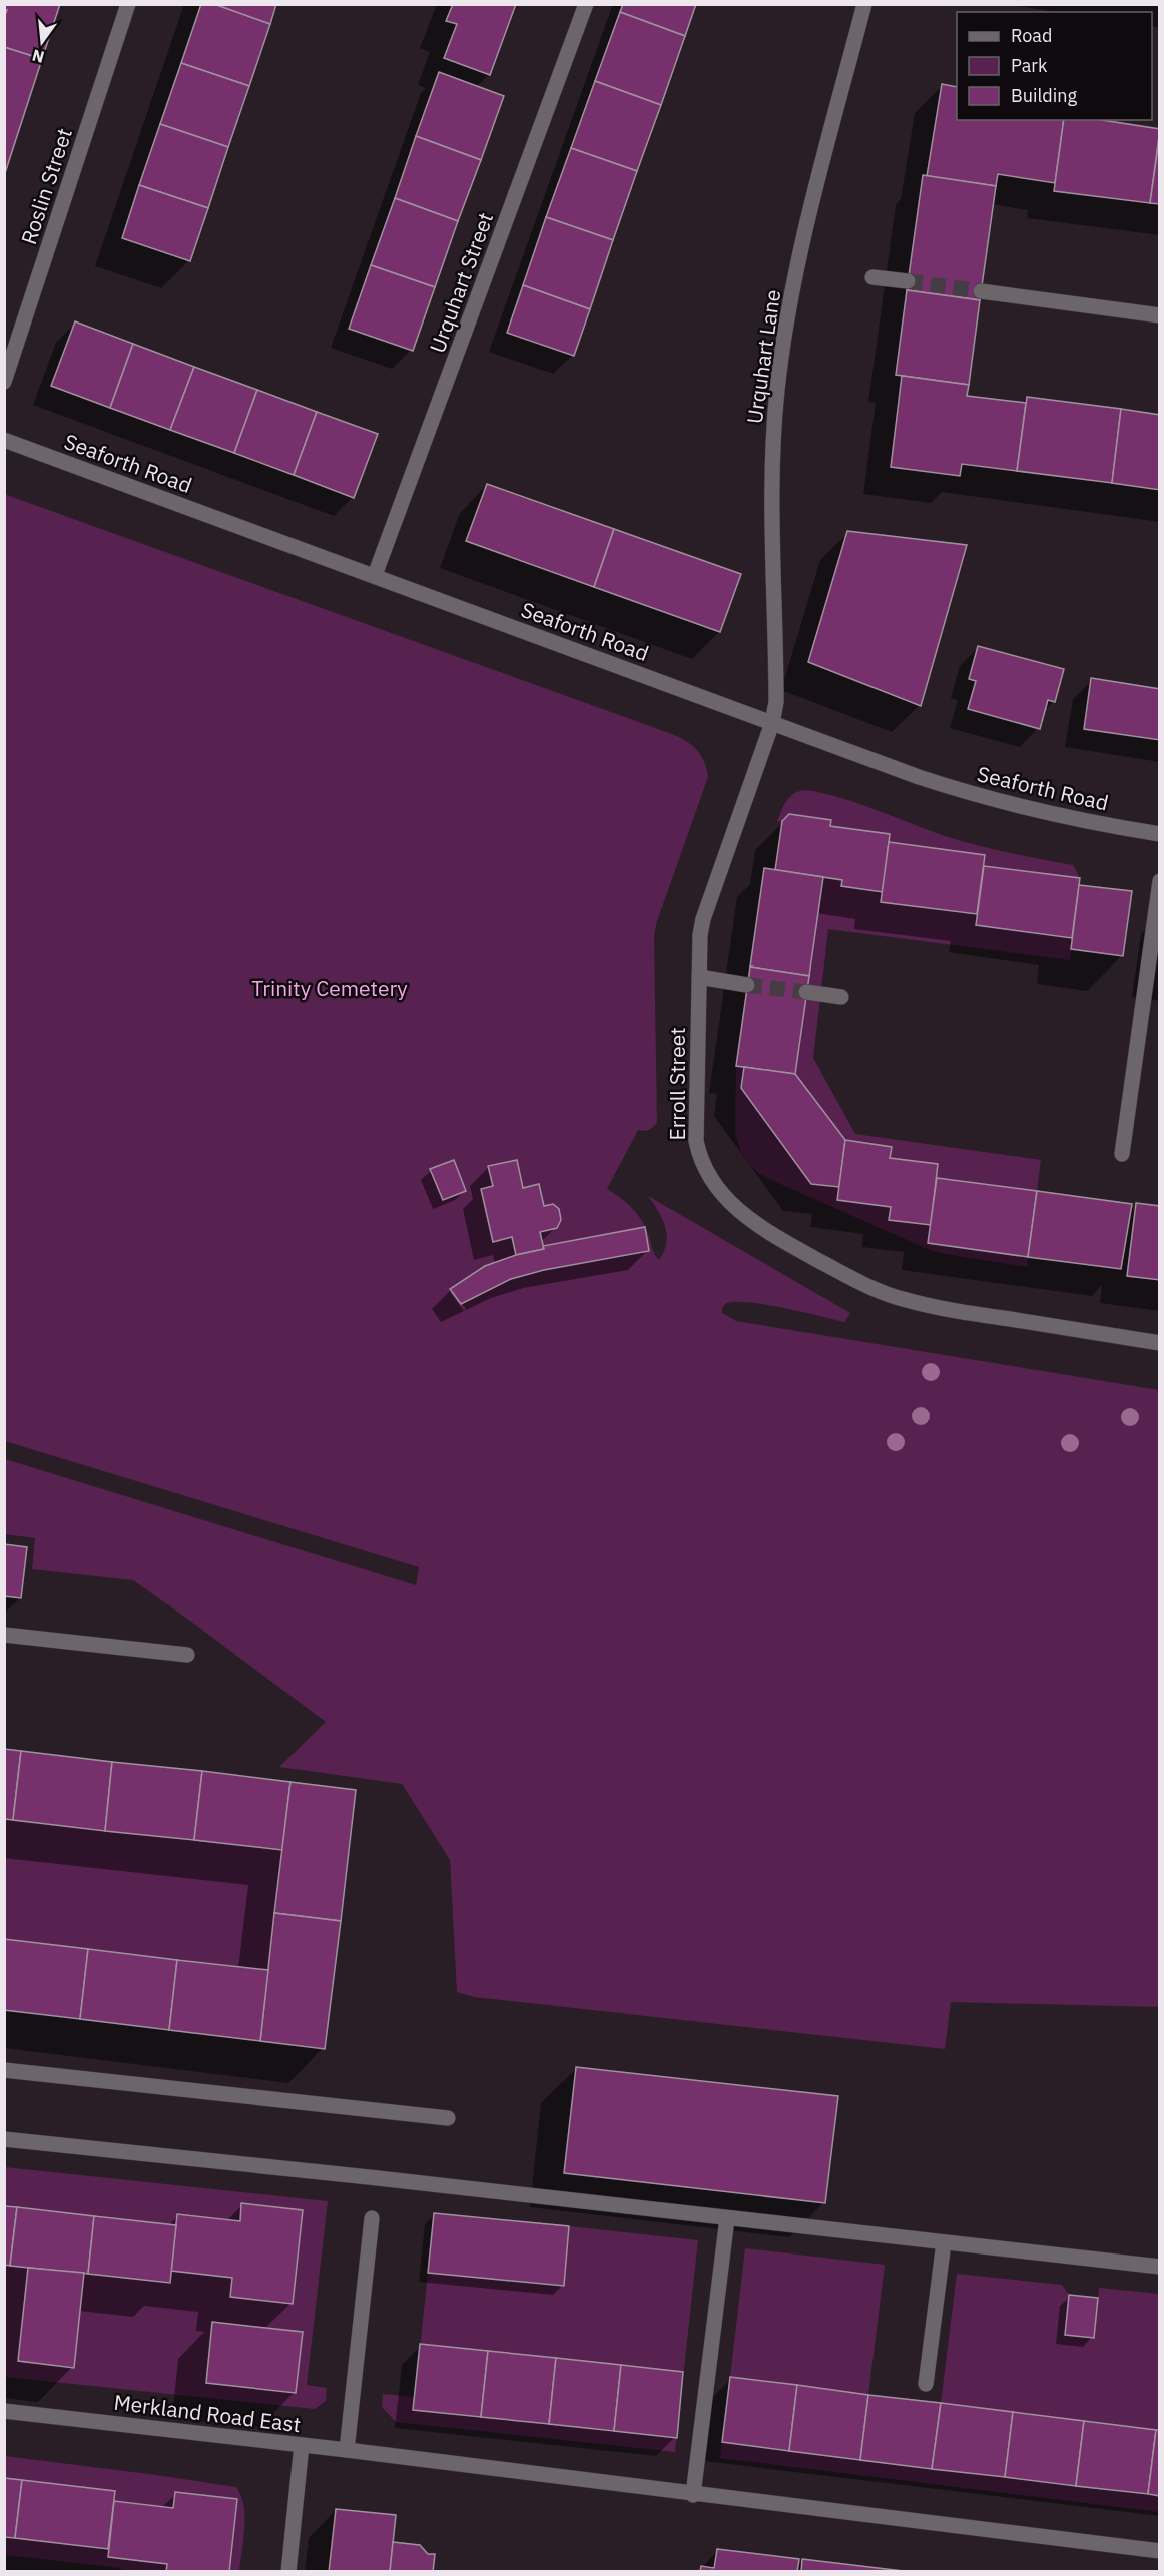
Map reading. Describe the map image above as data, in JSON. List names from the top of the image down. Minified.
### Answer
{"streets":{"street":["Roslin Street","Urquhart Street","Urquhart Lane","Seaforth Road","Erroll Street","Merkland Road East"]},"crossings":[["Urquhart Street","Seaforth Road"],["Urquhart Lane","Seaforth Road"],["Urquhart Lane","Erroll Street"],["Seaforth Road","Erroll Street"]],"parks":["Trinity Cemetery"],"legend":["Road","Park","Building"],"north":"bottom"}
